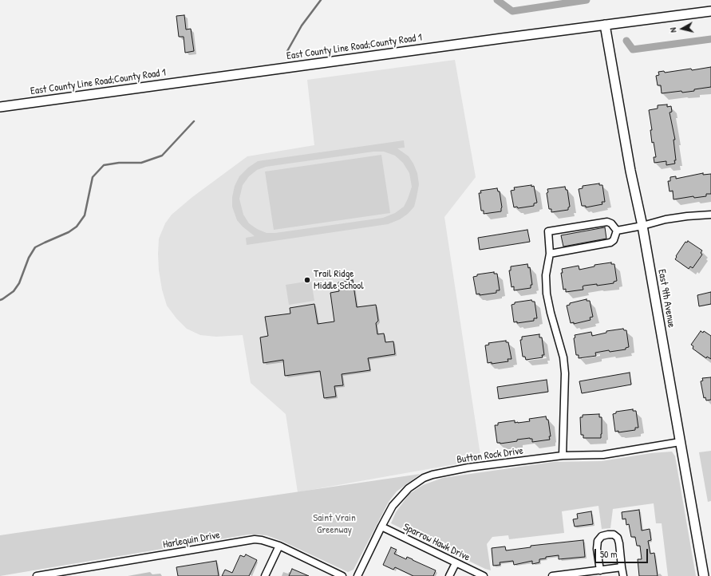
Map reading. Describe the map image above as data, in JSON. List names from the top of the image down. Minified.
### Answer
{"streets":{"main road":["East County Line Road;County Road 1","East 9th Avenue"],"street":["Button Rock Drive","Harlequin Drive","Sparrow Hawk Drive"]},"crossings":[["East County Line Road;County Road 1","East 9th Avenue"],["East 9th Avenue","Button Rock Drive"],["Button Rock Drive","Sparrow Hawk Drive"]],"parks":["Saint Vrain Greenway"],"places":["Trail Ridge Middle School"],"scale_bar":"50 m","north":"left"}
